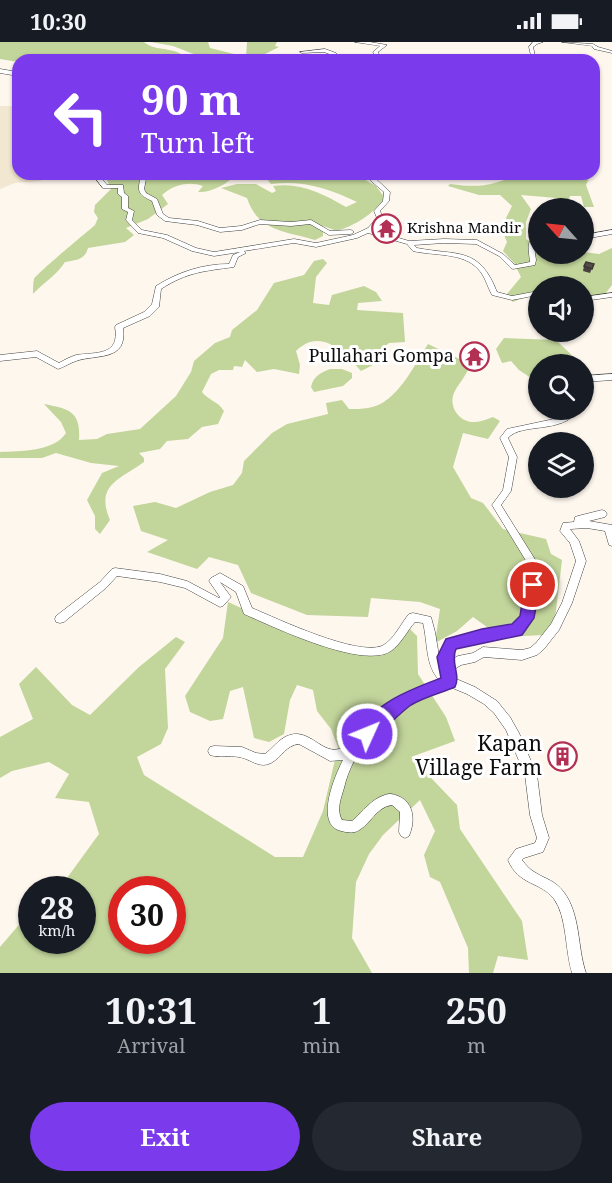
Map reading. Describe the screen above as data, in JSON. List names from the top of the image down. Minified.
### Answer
{"places":{"temple":["Krishna Mandir","Pullahari Gompa"],"building":["Kapan Village Farm"]},"north":"top left","page":{"status":"10:30","turn":["90 m","Turn left"],"speed":"28 km/h","limit":"30","eta":["10:31","Arrival","1","min","250","m"],"buttons":["Exit","Share"]}}
